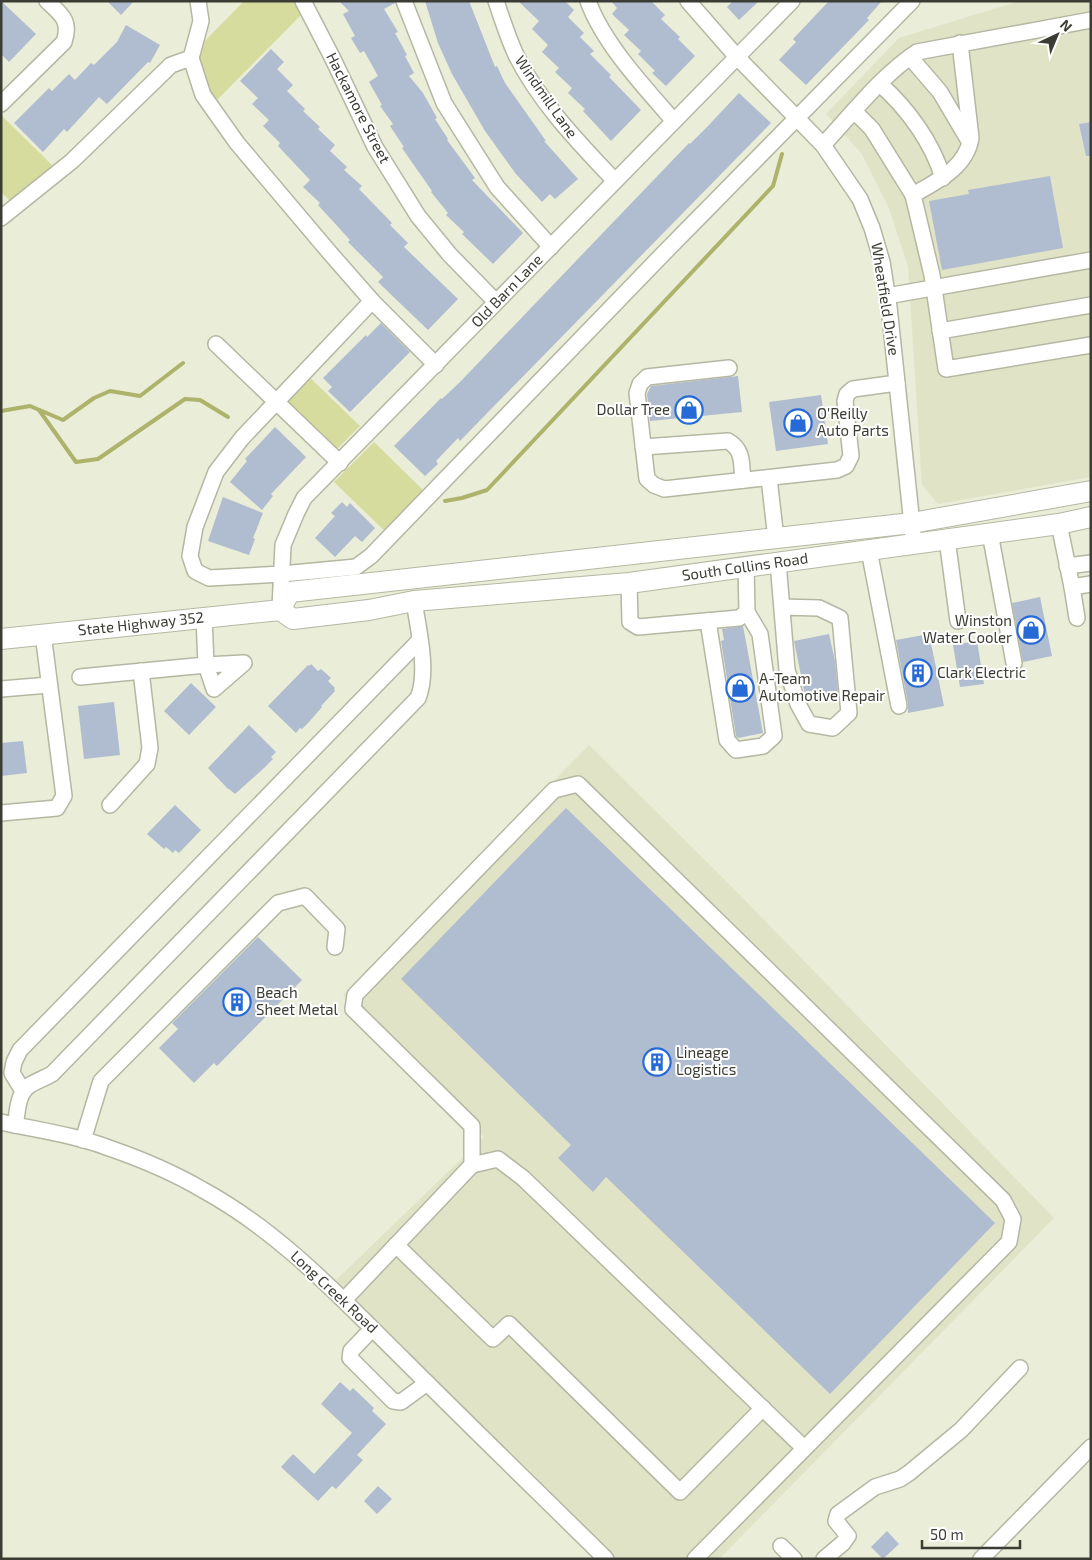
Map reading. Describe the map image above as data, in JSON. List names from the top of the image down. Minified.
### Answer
{"streets":{"main road":["South Collins Road","State Highway 352"],"street":["Windmill Lane","Hackamore Street","Old Barn Lane","Wheatfield Drive","Long Creek Road"]},"crossings":[["Windmill Lane","Old Barn Lane"],["Hackamore Street","Old Barn Lane"],["Old Barn Lane","Wheatfield Drive"],["Old Barn Lane","State Highway 352"],["Wheatfield Drive","South Collins Road"],["South Collins Road","State Highway 352"]],"places":{"shop":["Dollar Tree","O'Reilly Auto Parts","Winston Water Cooler","A-Team Automotive Repair"],"building":["Clark Electric","Beach Sheet Metal","Lineage Logistics"]},"scale_bar":"50 m","north":"top right"}
